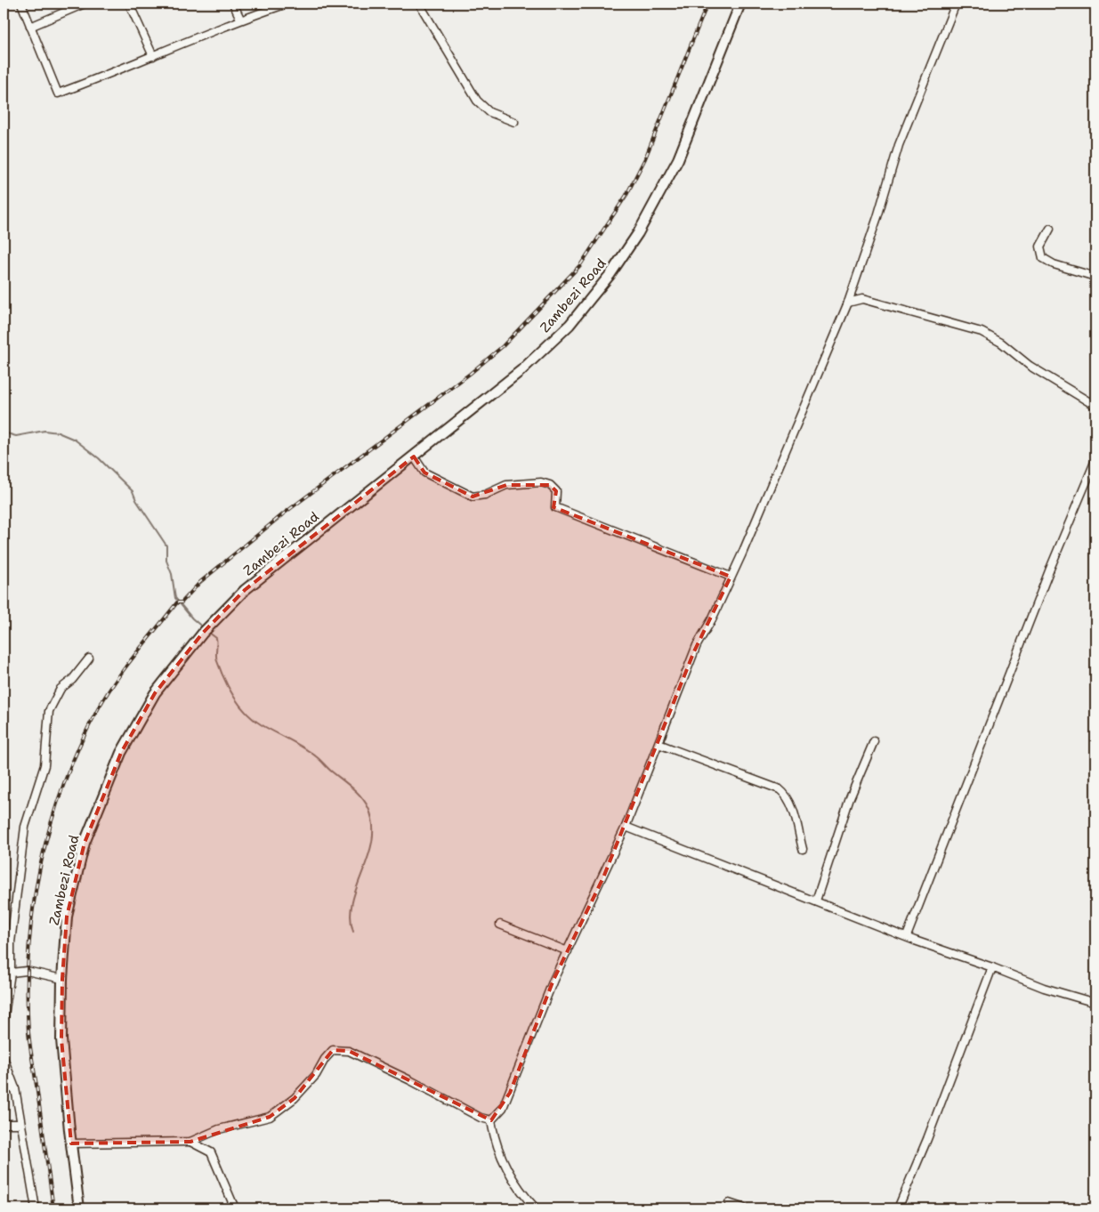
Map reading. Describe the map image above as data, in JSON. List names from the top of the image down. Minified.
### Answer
{"streets":{"main road":["Zambezi Road"]}}
